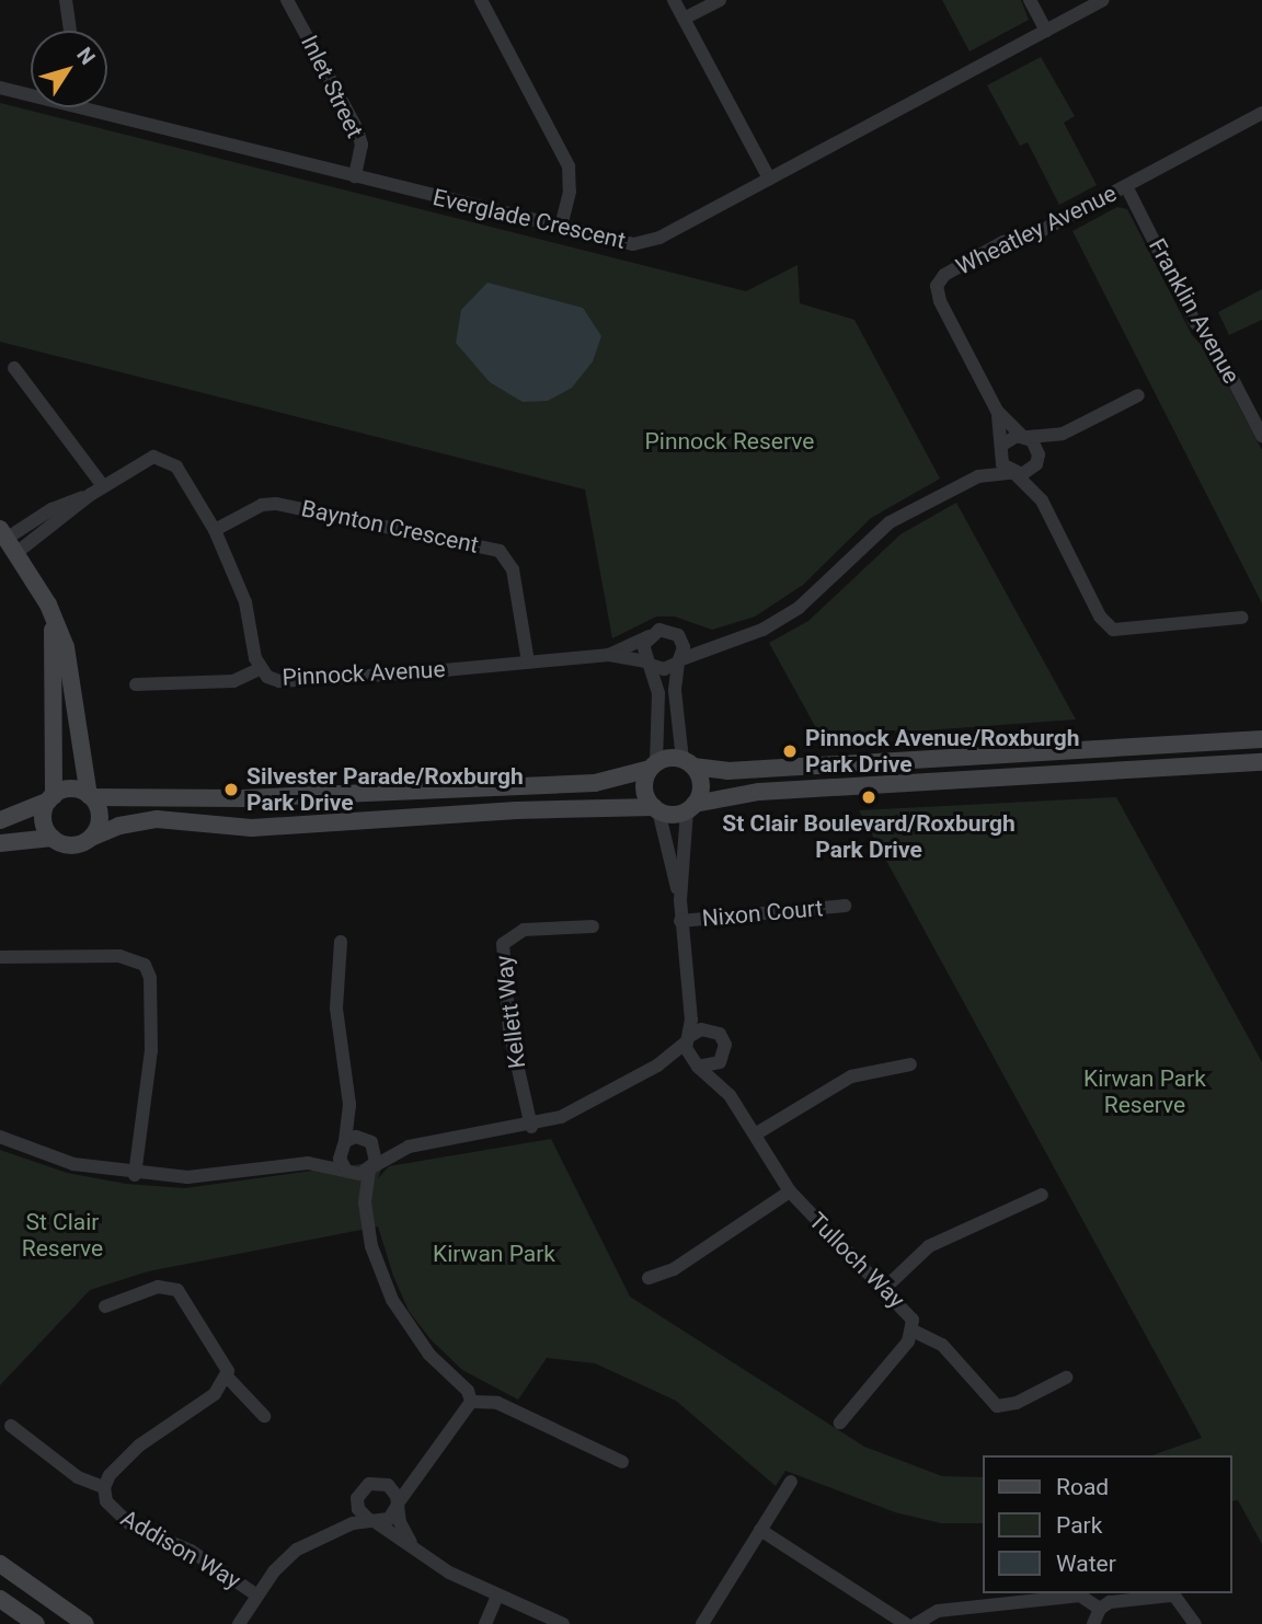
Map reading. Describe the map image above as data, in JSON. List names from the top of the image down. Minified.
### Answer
{"streets":{"street":["Inlet Street","Everglade Crescent","Wheatley Avenue","Franklin Avenue","Baynton Crescent","Pinnock Avenue","Nixon Court","Kellett Way","Tulloch Way","Addison Way"]},"crossings":[["Inlet Street","Everglade Crescent"],["Wheatley Avenue","Franklin Avenue"],["Baynton Crescent","Pinnock Avenue"]],"parks":["Pinnock Reserve","Kirwan Park Reserve","St Clair Reserve","Kirwan Park"],"places":["Pinnock Avenue/Roxburgh Park Drive","Silvester Parade/Roxburgh Park Drive","St Clair Boulevard/Roxburgh Park Drive"],"legend":["Road","Park","Water"],"north":"top right"}
